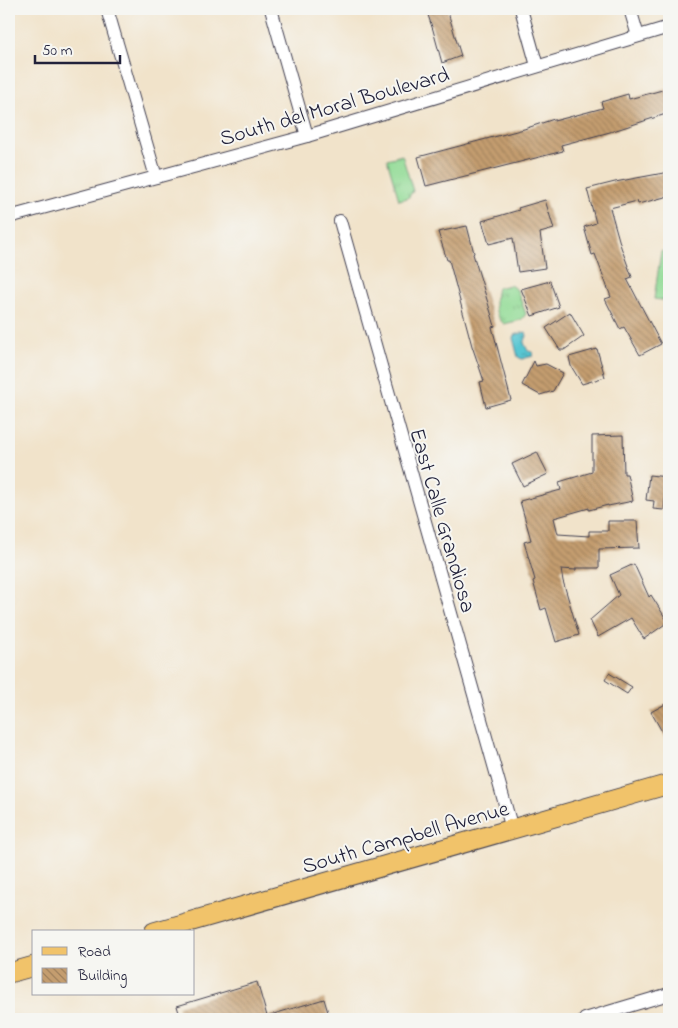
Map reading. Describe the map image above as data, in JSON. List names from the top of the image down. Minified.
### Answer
{"streets":{"main road":["South Campbell Avenue"],"street":["South del Moral Boulevard","East Calle Grandiosa"]},"crossings":[["East Calle Grandiosa","South Campbell Avenue"]],"legend":["Road","Building"],"scale_bar":"50 m"}
